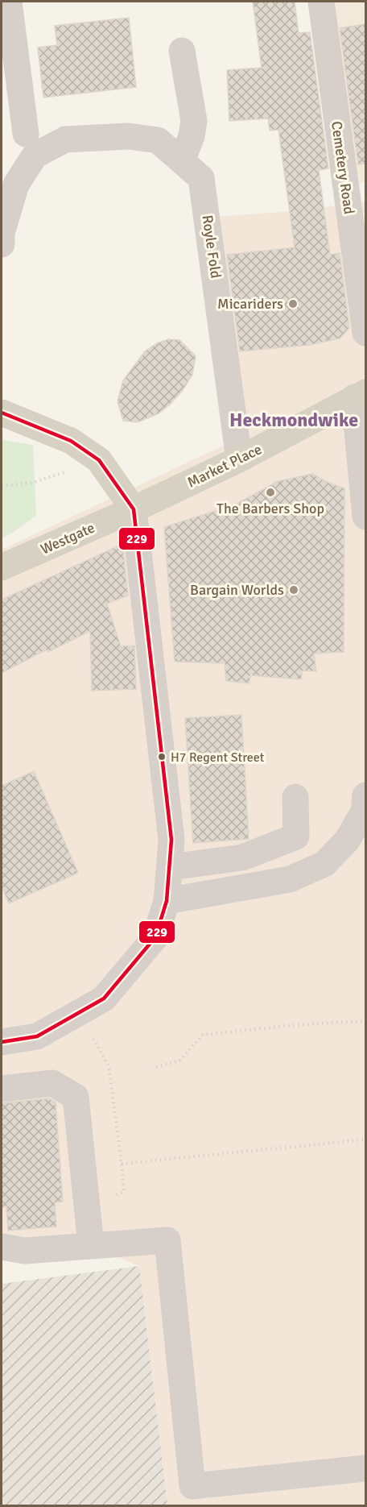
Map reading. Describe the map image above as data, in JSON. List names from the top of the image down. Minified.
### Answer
{"streets":{"main road":["Market Place","Westgate"],"street":["Cemetery Road","Royle Fold"]},"crossings":[["Royle Fold","Market Place"],["Market Place","Westgate"]],"districts":["Heckmondwike"],"places":["Micariders","The Barbers Shop","Bargain Worlds","H7 Regent Street"],"lines":["transit line 229"]}
